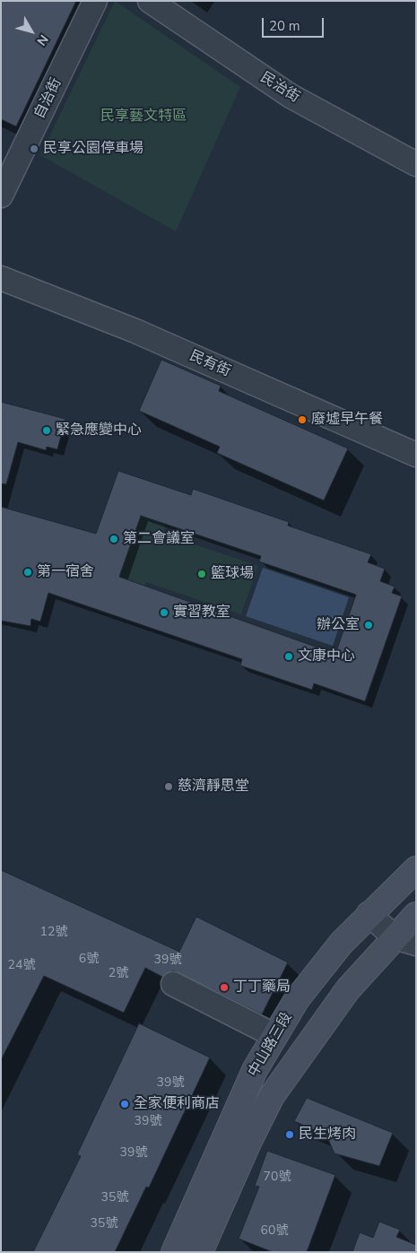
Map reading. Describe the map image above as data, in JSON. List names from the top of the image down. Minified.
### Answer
{"streets":{"main road":["中山路三段"],"street":["民治街","自治街","民有街"]},"parks":["民享藝文特區"],"places":["民享公園停車場","廢墟早午餐","緊急應變中心","第二會議室","第一宿舍","籃球場","實習教室","辦公室","文康中心","慈濟靜思堂","丁丁藥局","全家便利商店","民生烤肉"],"house_numbers":["12號","6號","39號","24號","2號","39號","39號","39號","70號","35號","35號","60號"],"scale_bar":"20 m","north":"bottom right"}
